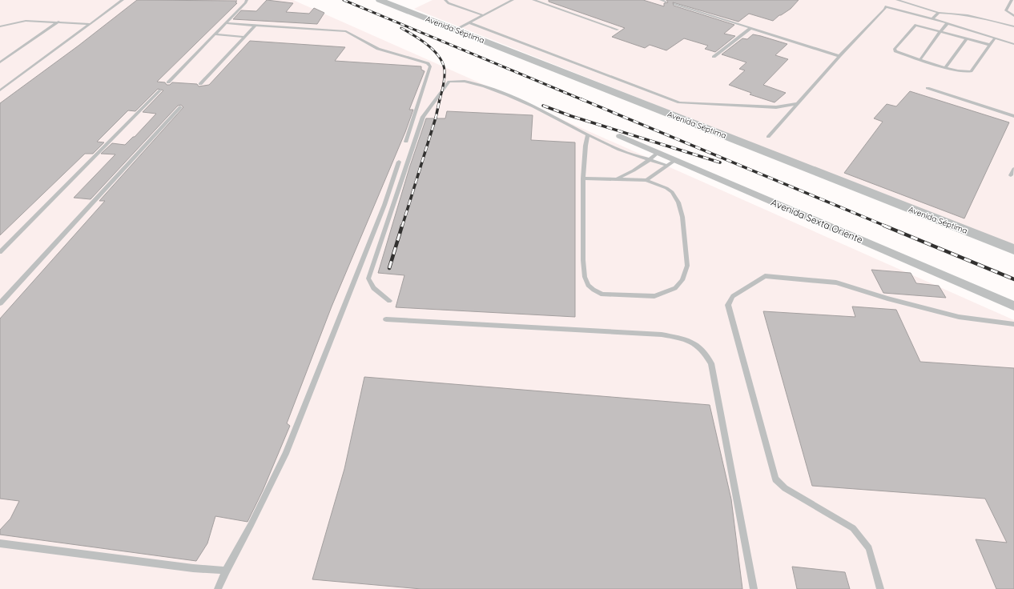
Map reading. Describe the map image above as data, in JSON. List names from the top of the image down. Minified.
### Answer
{"streets":{"street":["Avenida Séptima","Avenida Sexta Oriente"]}}
